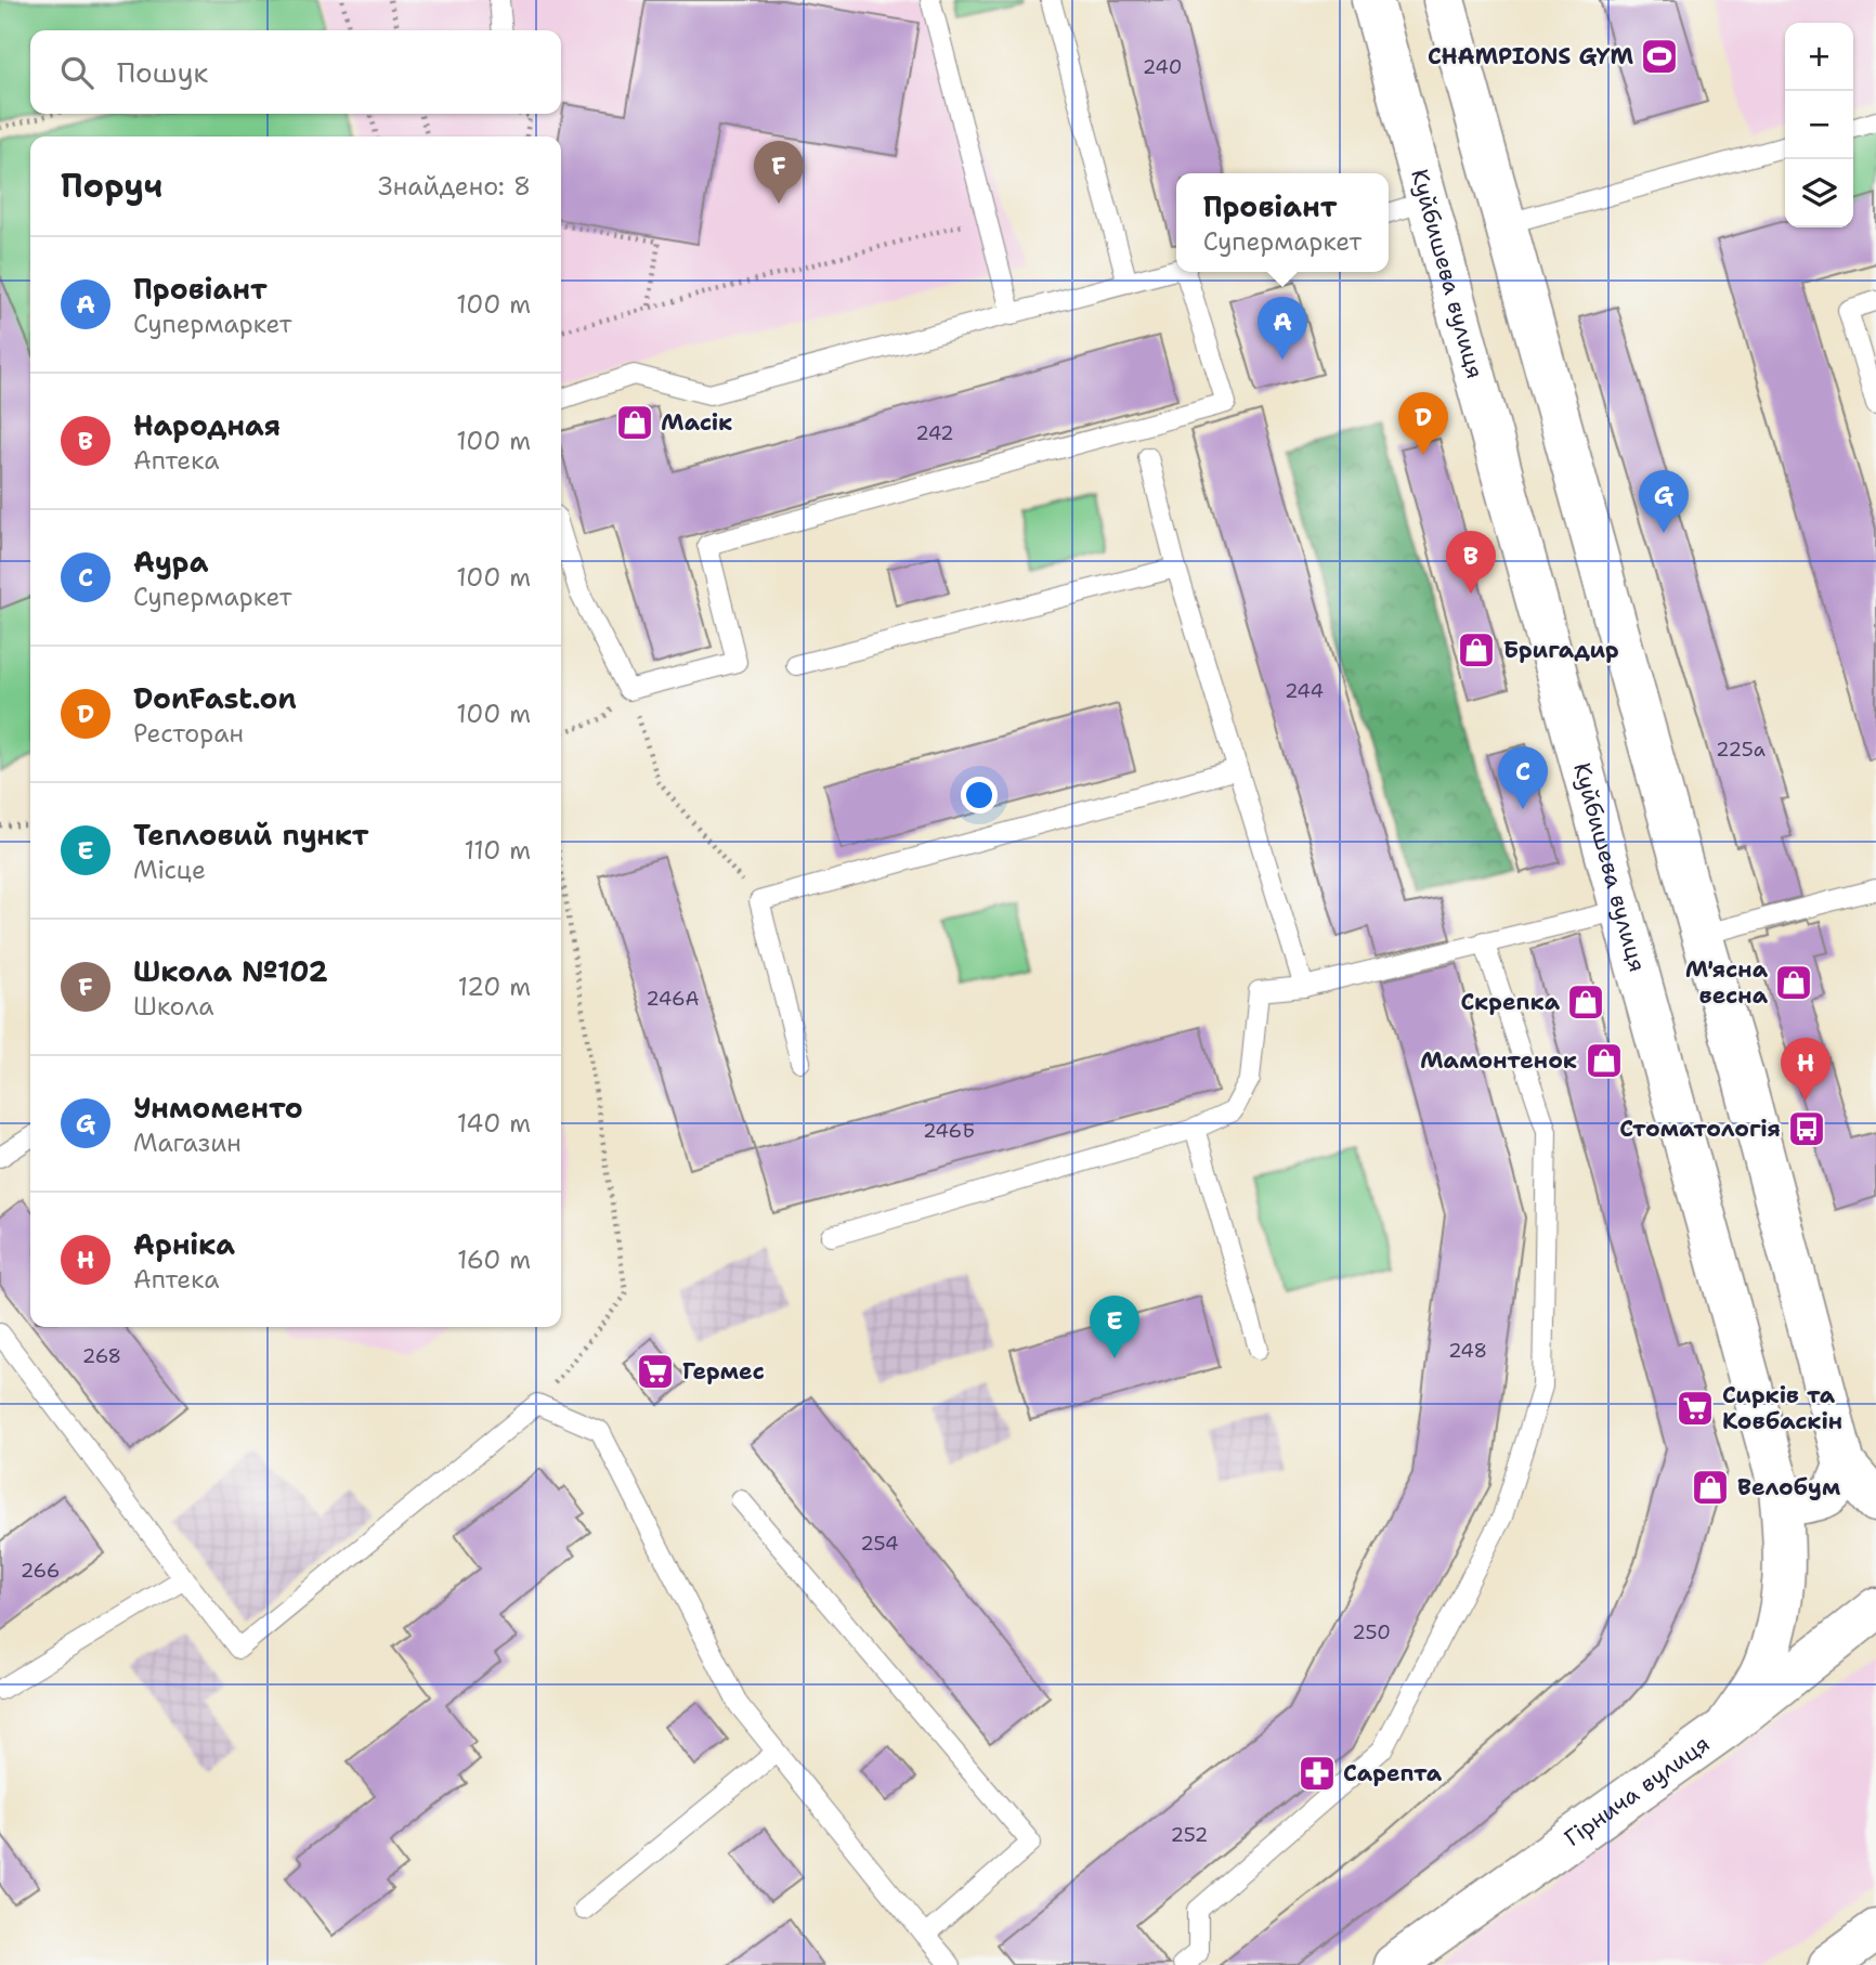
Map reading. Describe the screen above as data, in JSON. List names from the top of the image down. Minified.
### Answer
{"streets":{"main road":["Куйбишева вулиця","Гірнича вулиця"]},"crossings":[["Куйбишева вулиця","Гірнича вулиця"]],"places":{"sports":["CHAMPIONS GYM"],"shop":["Масік","Бригадир","М'ясна весна","Скрепка","Мамонтенок","Велобум"],"bus stop":["Стоматологія"],"supermarket":["Гермес","Сирків та Ковбаскін"],"pharmacy":["Сарепта"]},"house_numbers":["240","242","244","225а","246А","246Б","248","268","254","266","250","252"],"page":{"map_buttons":["+","−"],"search":"Пошук","heading":["Поруч","Знайдено: 8"],"pins":["F","A","D","G","B","C","H","E"],"popup":["Провіант","Супермаркет"],"list":[{"mark":"A","name":"Провіант","note":"Супермаркет","value":"100 m"},{"mark":"B","name":"Народная","note":"Аптека","value":"100 m"},{"mark":"C","name":"Аура","note":"Супермаркет","value":"100 m"},{"mark":"D","name":"DonFast.on","note":"Ресторан","value":"100 m"},{"mark":"E","name":"Тепловий пункт","note":"Місце","value":"110 m"},{"mark":"F","name":"Школа №102","note":"Школа","value":"120 m"},{"mark":"G","name":"Унмоменто","note":"Магазин","value":"140 m"},{"mark":"H","name":"Арніка","note":"Аптека","value":"160 m"}]}}
